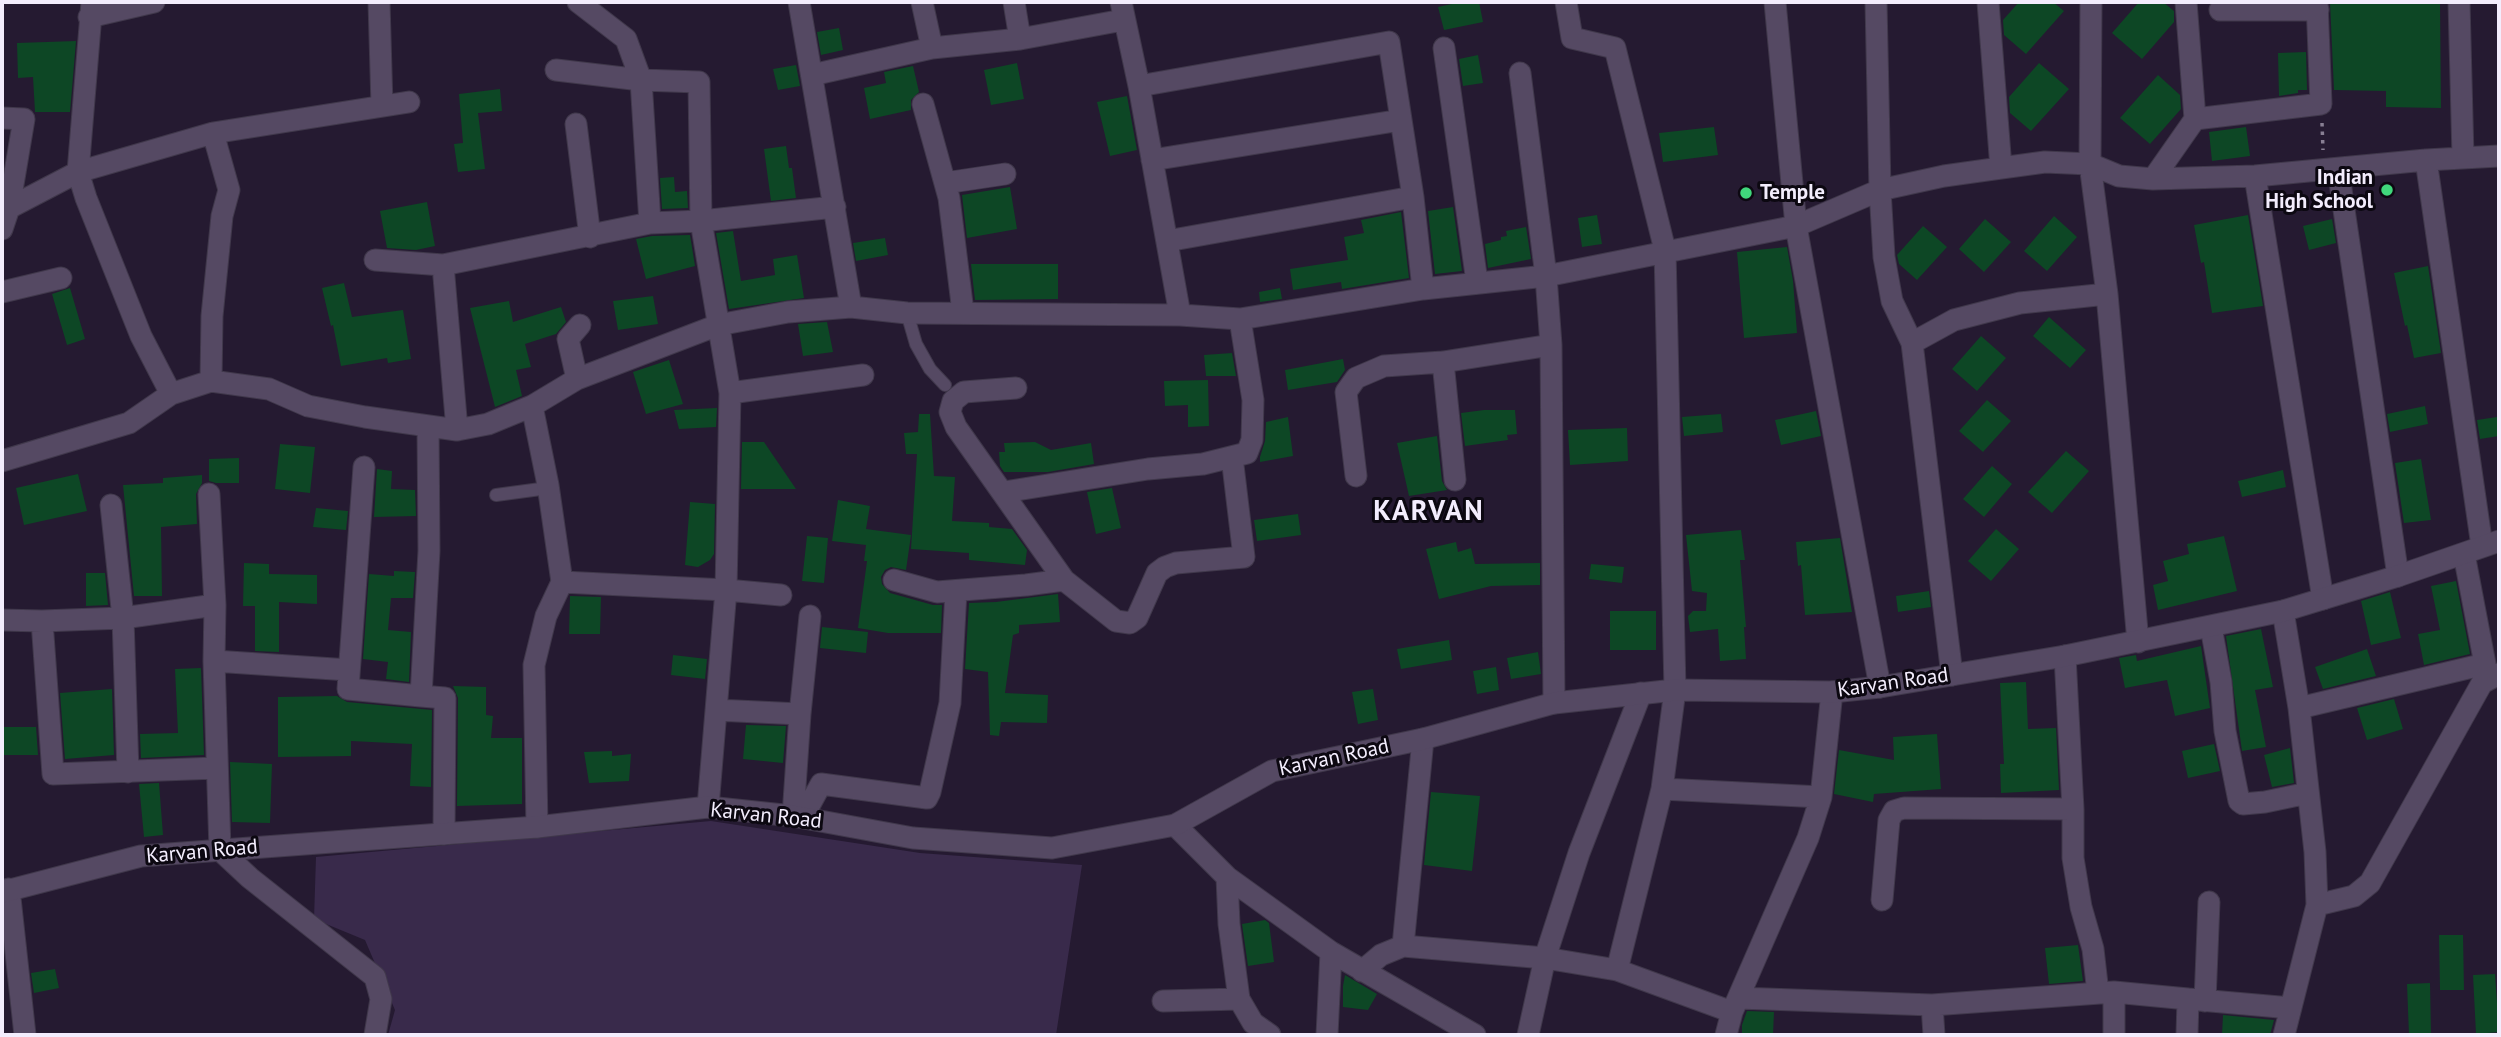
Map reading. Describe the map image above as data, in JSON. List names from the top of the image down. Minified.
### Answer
{"streets":{"street":["Karvan Road"]},"districts":["KARVAN"],"places":["Indian High School","Temple"]}
